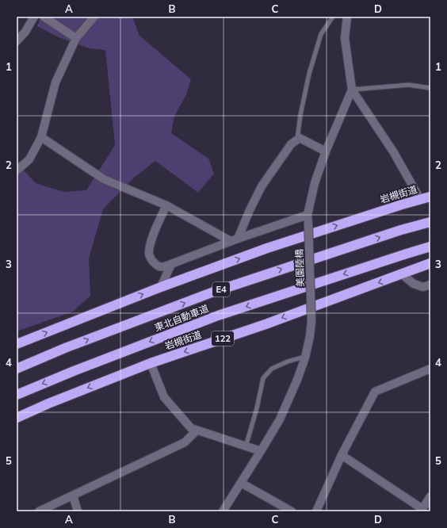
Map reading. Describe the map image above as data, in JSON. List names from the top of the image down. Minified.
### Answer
{"streets":{"highway":["岩槻街道","E4","東北自動車道","122"],"street":["美園陸橋"]},"grid":{"columns":["A","B","C","D"],"rows":["1","2","3","4","5"]}}
